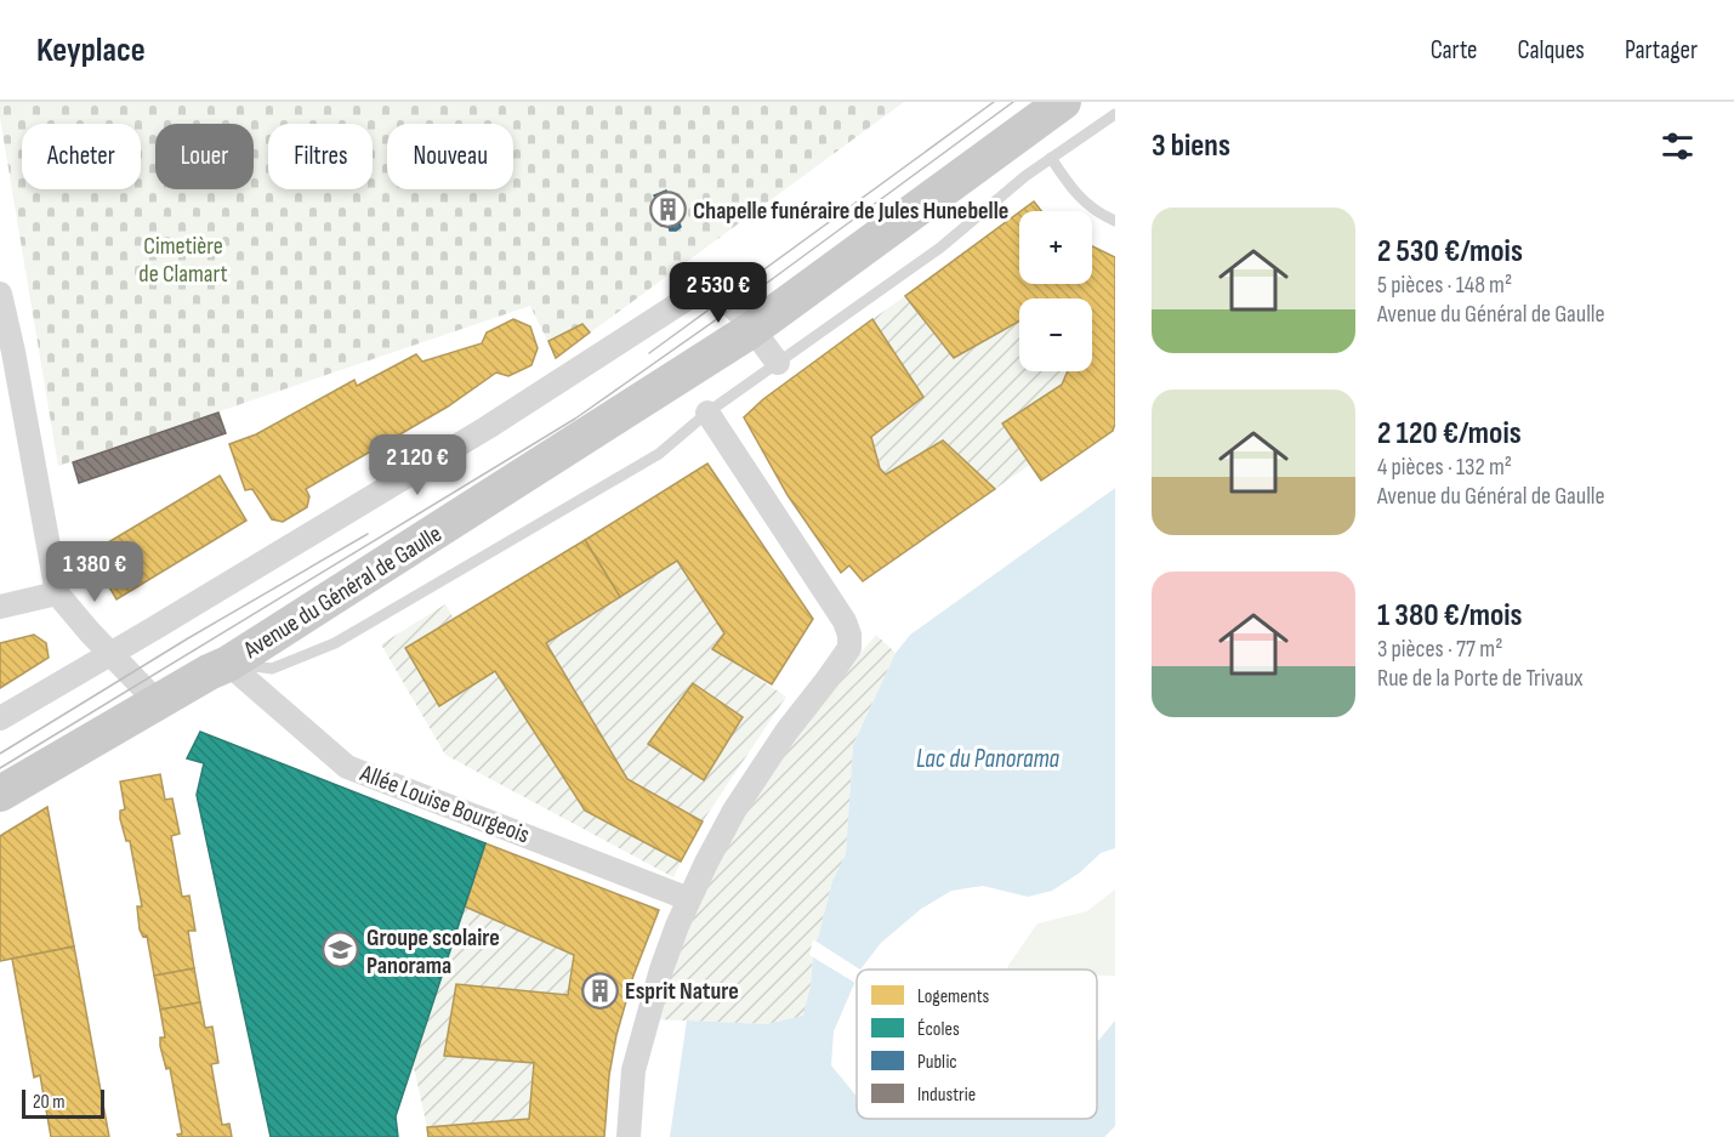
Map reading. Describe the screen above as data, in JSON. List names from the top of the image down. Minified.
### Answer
{"streets":{"main road":["Avenue du Général de Gaulle"],"street":["Allée Louise Bourgeois"]},"crossings":[["Avenue du Général de Gaulle","Allée Louise Bourgeois"]],"water":["Lac du Panorama"],"parks":["Cimetière de Clamart"],"places":{"building":["Chapelle funéraire de Jules Hunebelle","Esprit Nature"],"school or university":["Groupe scolaire Panorama"]},"legend":["Logements","Écoles","Public","Industrie"],"scale_bar":"20 m","page":{"header":"Keyplace","nav":["Carte","Calques","Partager"],"heading":"3 biens","chip":["Acheter","Louer","Filtres","Nouveau"],"list":[{"name":"2 530 €/mois","note":"5 pièces · 148 m² · Avenue du Général de Gaulle"},{"name":"2 120 €/mois","note":"4 pièces · 132 m² · Avenue du Général de Gaulle"},{"name":"1 380 €/mois","note":"3 pièces · 77 m² · Rue de la Porte de Trivaux"}],"map_buttons":["+","−"],"price":["2 530 €","2 120 €","1 380 €"],"scale":"20 m"}}
